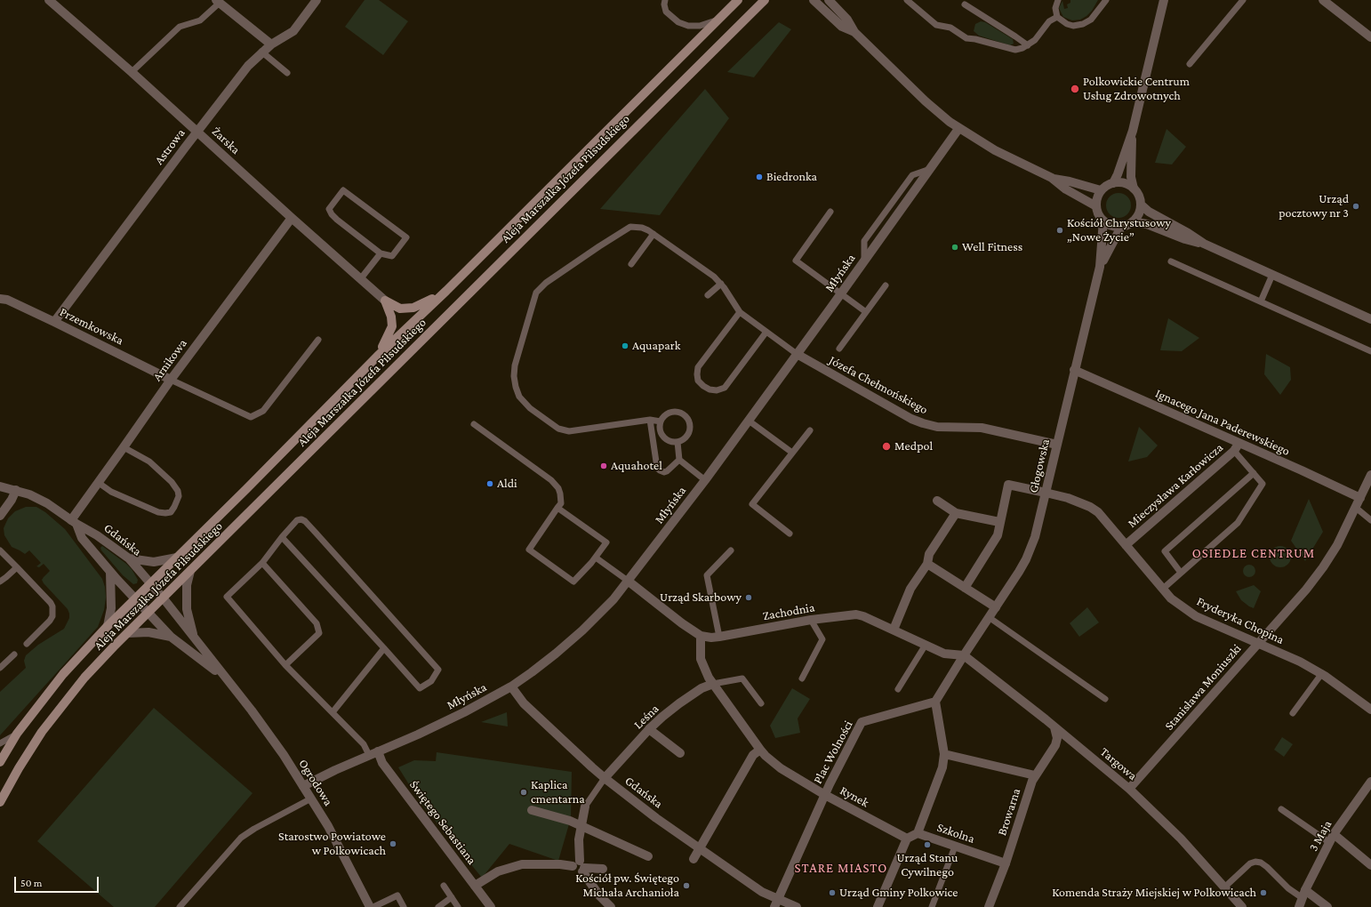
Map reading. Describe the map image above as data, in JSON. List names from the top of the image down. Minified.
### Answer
{"streets":{"main road":["Aleja Marszałka Józefa Piłsudskiego"],"street":["Żarska","Astrowa","Młyńska","Przemkowska","Arnikowa","Józefa Chełmońskiego","Ignacego Jana Paderewskiego","Głogowska","Mieczysława Karłowicza","Gdańska","Zachodnia","Fryderyka Chopina","Stanisława Moniuszki","Leśna","Plac Wolności","Targowa","Ogrodowa","Rynek","Browarna","Świętego Sebastiana","Szkolna","3 Maja"]},"crossings":[["Żarska","Astrowa"],["Żarska","Arnikowa"],["Astrowa","Przemkowska"],["Aleja Marszałka Józefa Piłsudskiego","Gdańska"],["Aleja Marszałka Józefa Piłsudskiego","Ogrodowa"],["Młyńska","Józefa Chełmońskiego"],["Młyńska","Gdańska"],["Młyńska","Zachodnia"],["Młyńska","Ogrodowa"],["Młyńska","Świętego Sebastiana"],["Przemkowska","Arnikowa"],["Arnikowa","Gdańska"],["Józefa Chełmońskiego","Głogowska"],["Ignacego Jana Paderewskiego","Głogowska"],["Ignacego Jana Paderewskiego","Mieczysława Karłowicza"],["Ignacego Jana Paderewskiego","Stanisława Moniuszki"],["Głogowska","Zachodnia"],["Głogowska","Fryderyka Chopina"],["Głogowska","Targowa"],["Mieczysława Karłowicza","Fryderyka Chopina"],["Gdańska","Leśna"],["Gdańska","Ogrodowa"],["Gdańska","Rynek"],["Zachodnia","Targowa"],["Fryderyka Chopina","Stanisława Moniuszki"],["Stanisława Moniuszki","Targowa"],["Plac Wolności","Rynek"],["Targowa","Browarna"],["Browarna","Szkolna"]],"districts":["OSIEDLE CENTRUM","STARE MIASTO"],"places":["Polkowickie Centrum Usług Zdrowotnych","Biedronka","Urząd pocztowy nr 3","Kościół Chrystusowy „Nowe Życie”","Well Fitness","Aquapark","Medpol","Aquahotel","Aldi","Urząd Skarbowy","Kaplica cmentarna","Starostwo Powiatowe w Polkowicach","Urząd Stanu Cywilnego","Kościół pw. Świętego Michała Archanioła","Urząd Gminy Polkowice","Komenda Straży Miejskiej w Polkowicach"],"scale_bar":"50 m"}
